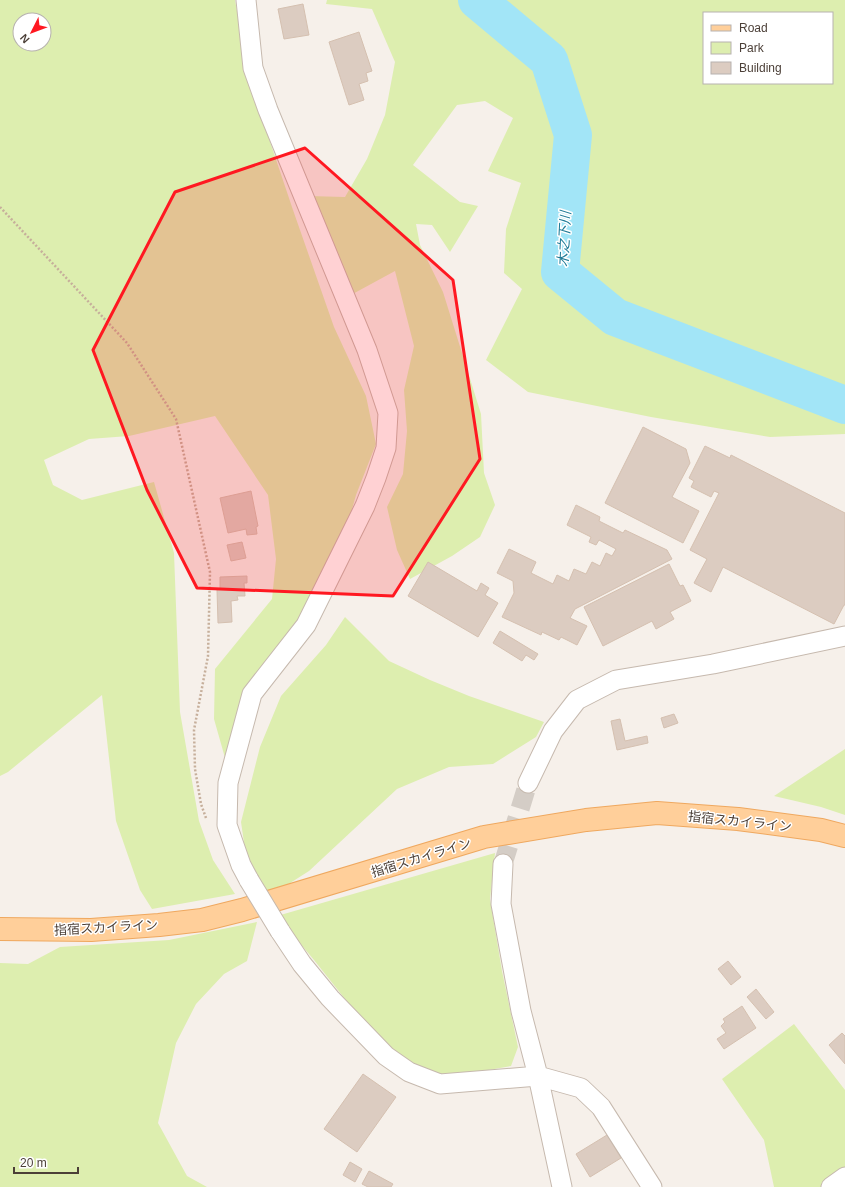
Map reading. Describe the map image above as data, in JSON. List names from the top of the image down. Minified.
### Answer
{"streets":{"main road":["指宿スカイライン"]},"water":["木之下川"],"legend":["Road","Park","Building"],"scale_bar":"20 m","north":"bottom left"}
